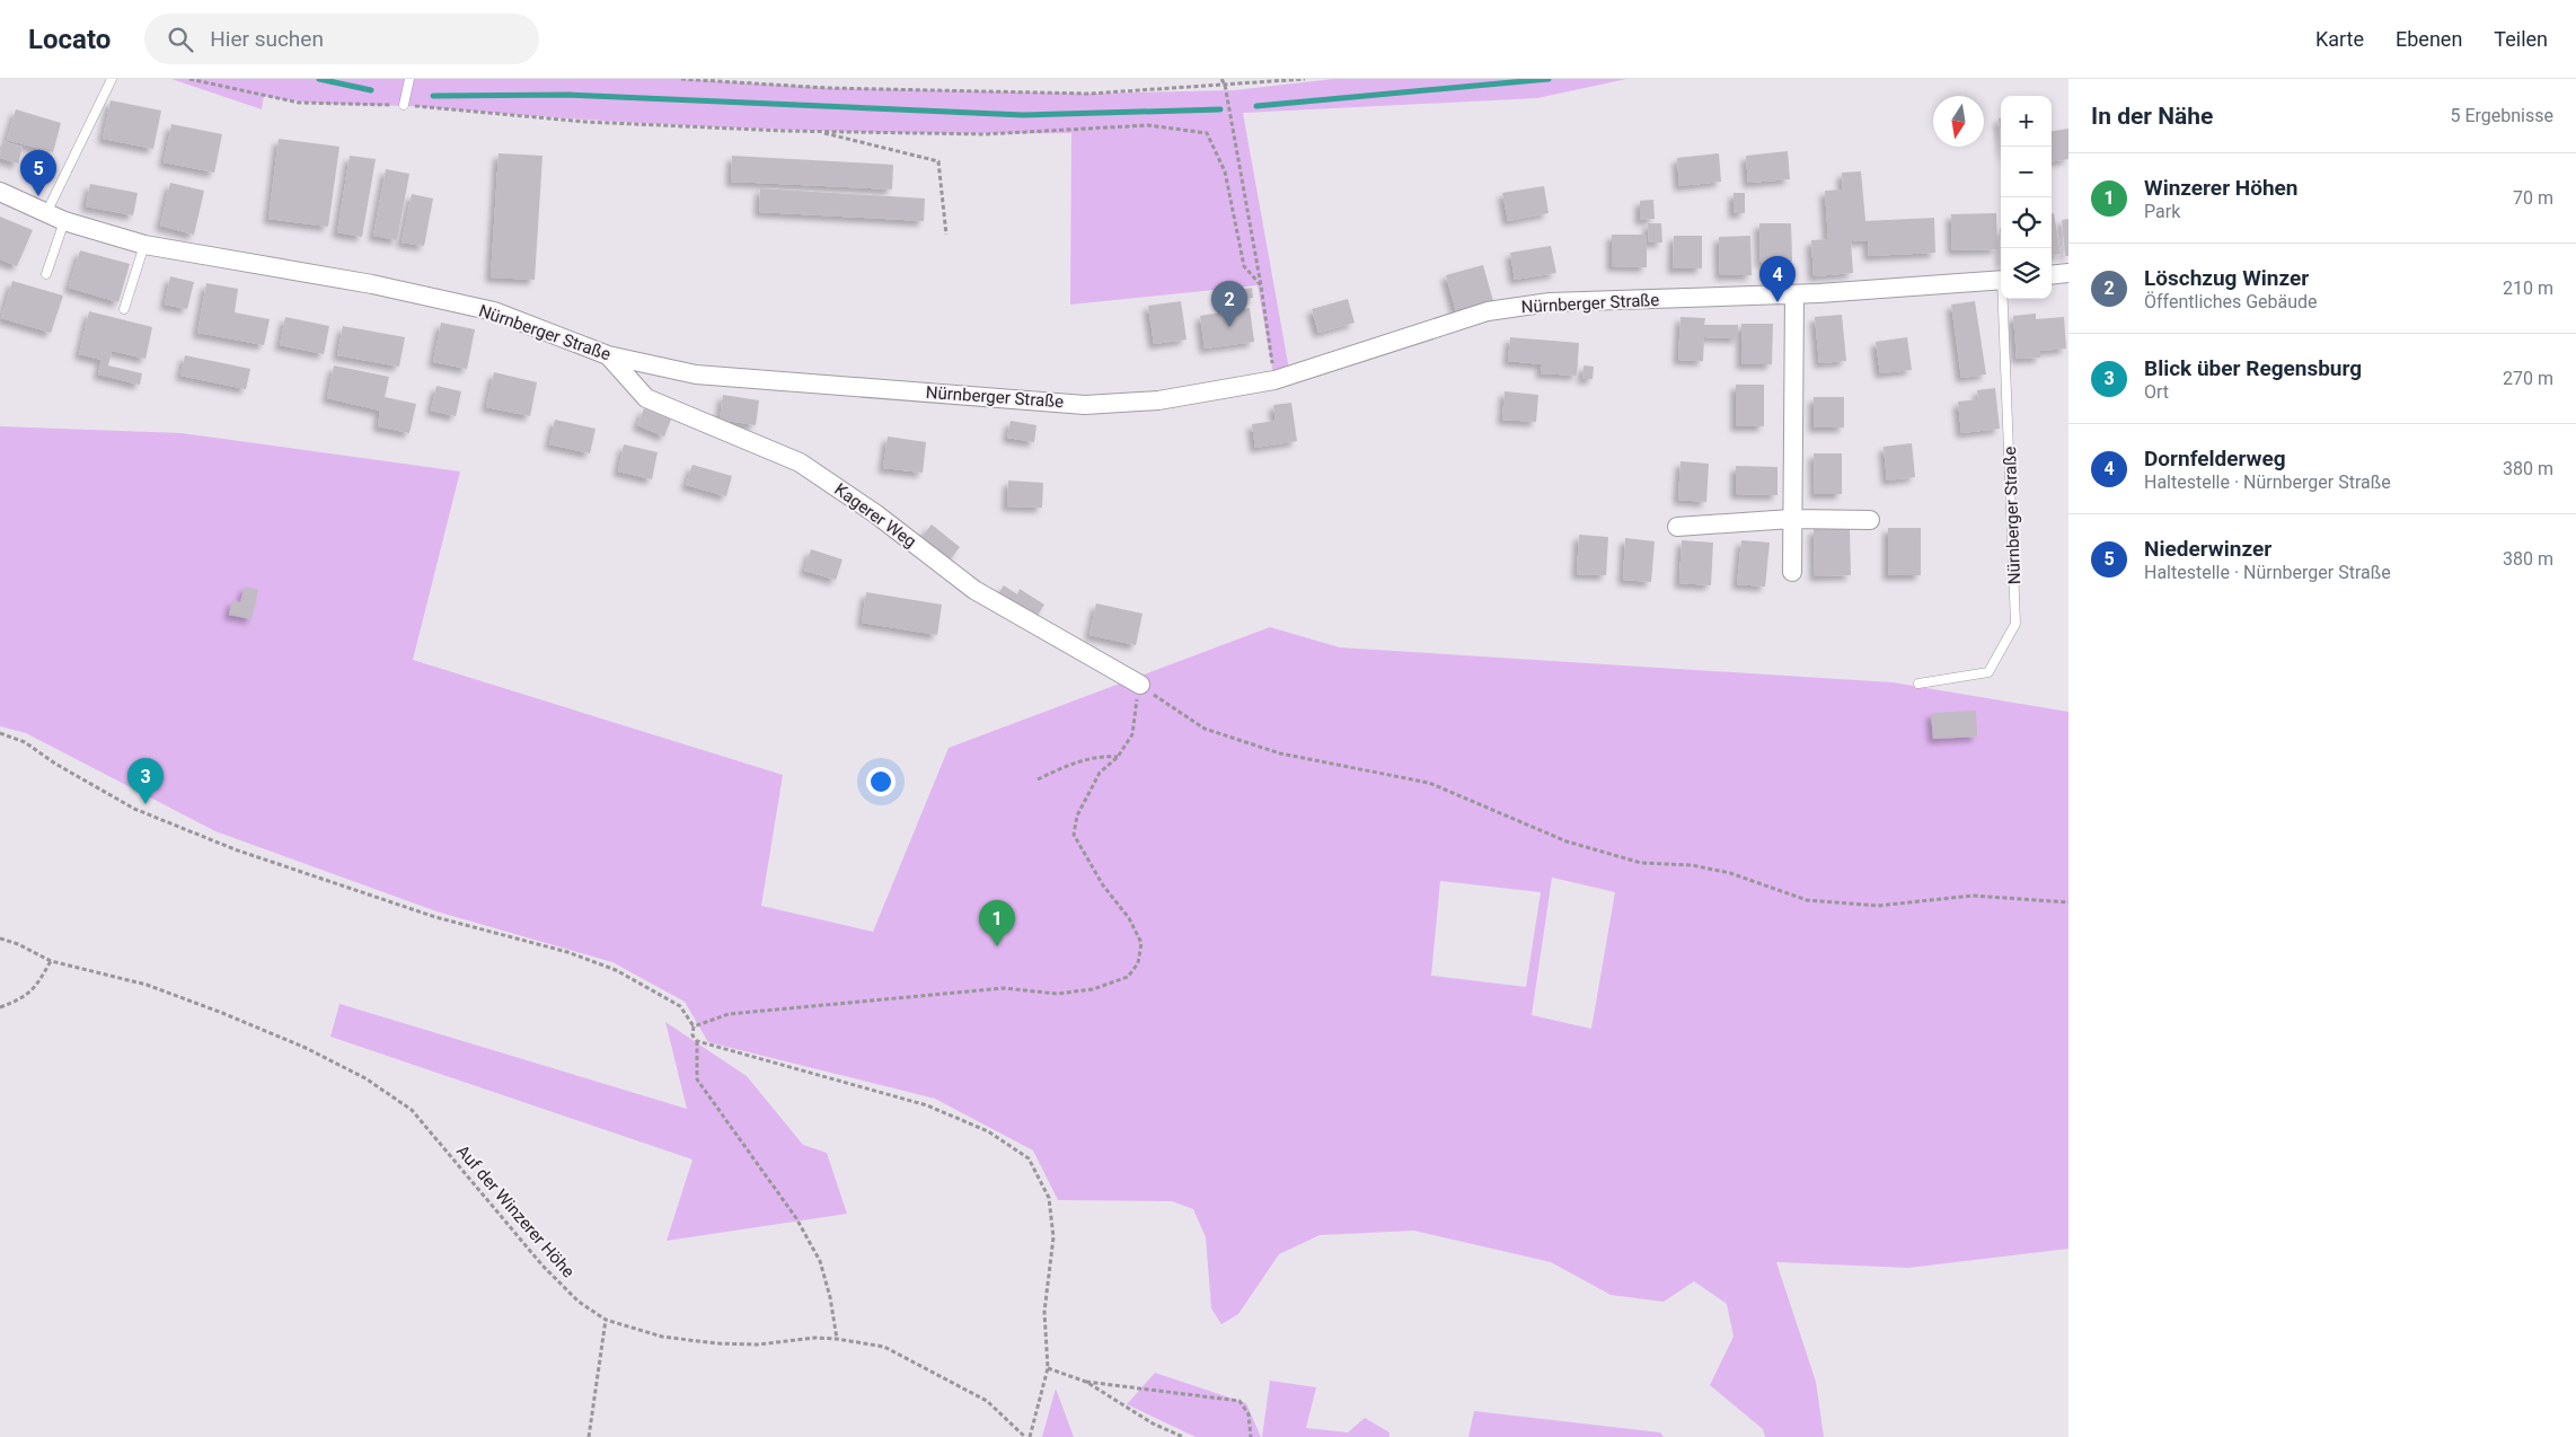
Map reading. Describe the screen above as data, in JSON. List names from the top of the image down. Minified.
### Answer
{"streets":{"street":["Nürnberger Straße","Kagerer Weg"],"path":["Auf der Winzerer Höhe"]},"crossings":[["Nürnberger Straße","Kagerer Weg"]],"north":"bottom","page":{"header":"Locato","search":"Hier suchen","nav":["Karte","Ebenen","Teilen"],"heading":["In der Nähe","5 Ergebnisse"],"map_buttons":["+","−"],"pins":["5","4","2","3","1"],"list":[{"mark":"1","name":"Winzerer Höhen","note":"Park","value":"70 m"},{"mark":"2","name":"Löschzug Winzer","note":"Öffentliches Gebäude","value":"210 m"},{"mark":"3","name":"Blick über Regensburg","note":"Ort","value":"270 m"},{"mark":"4","name":"Dornfelderweg","note":"Haltestelle · Nürnberger Straße","value":"380 m"},{"mark":"5","name":"Niederwinzer","note":"Haltestelle · Nürnberger Straße","value":"380 m"}]}}
